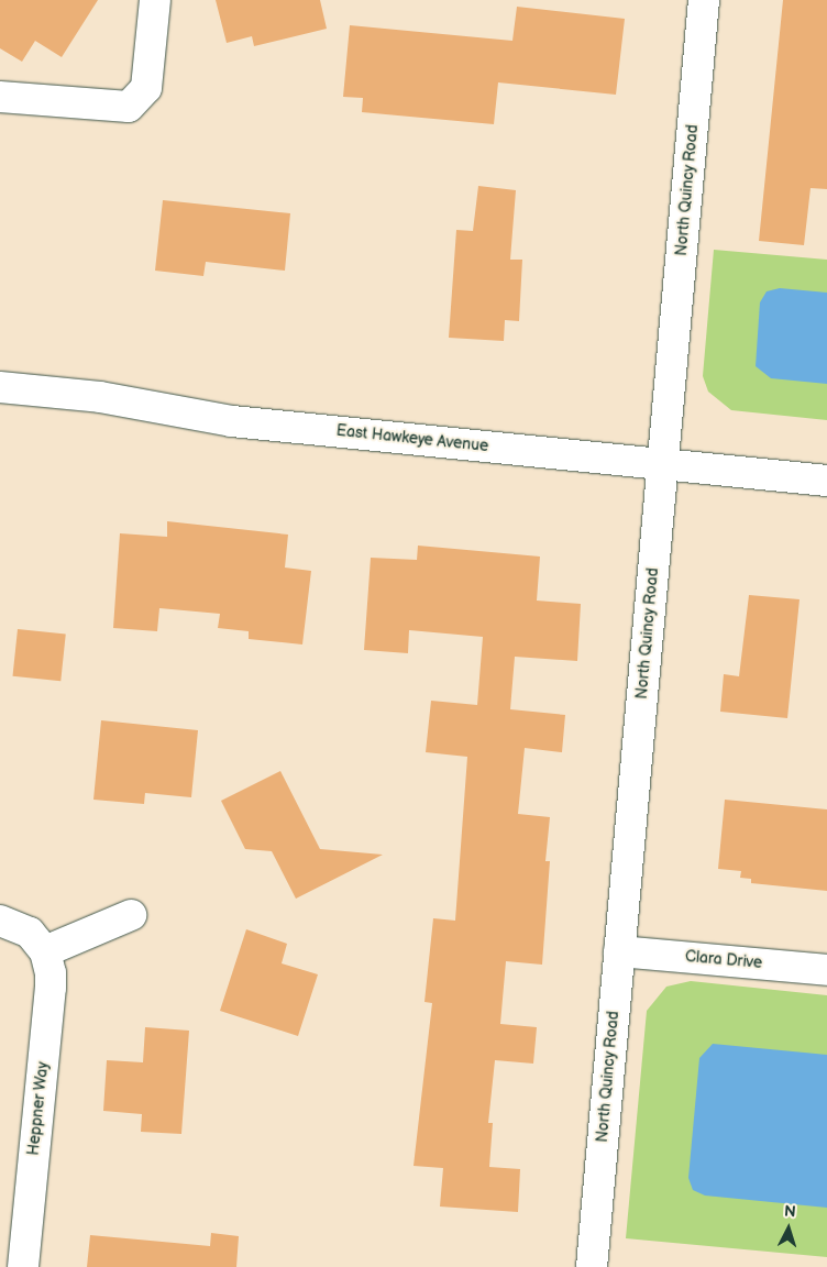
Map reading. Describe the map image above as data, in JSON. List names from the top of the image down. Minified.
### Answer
{"streets":{"street":["North Quincy Road","East Hawkeye Avenue","Clara Drive","Heppner Way"]},"crossings":[["North Quincy Road","East Hawkeye Avenue"],["North Quincy Road","Clara Drive"]],"north":"top"}
